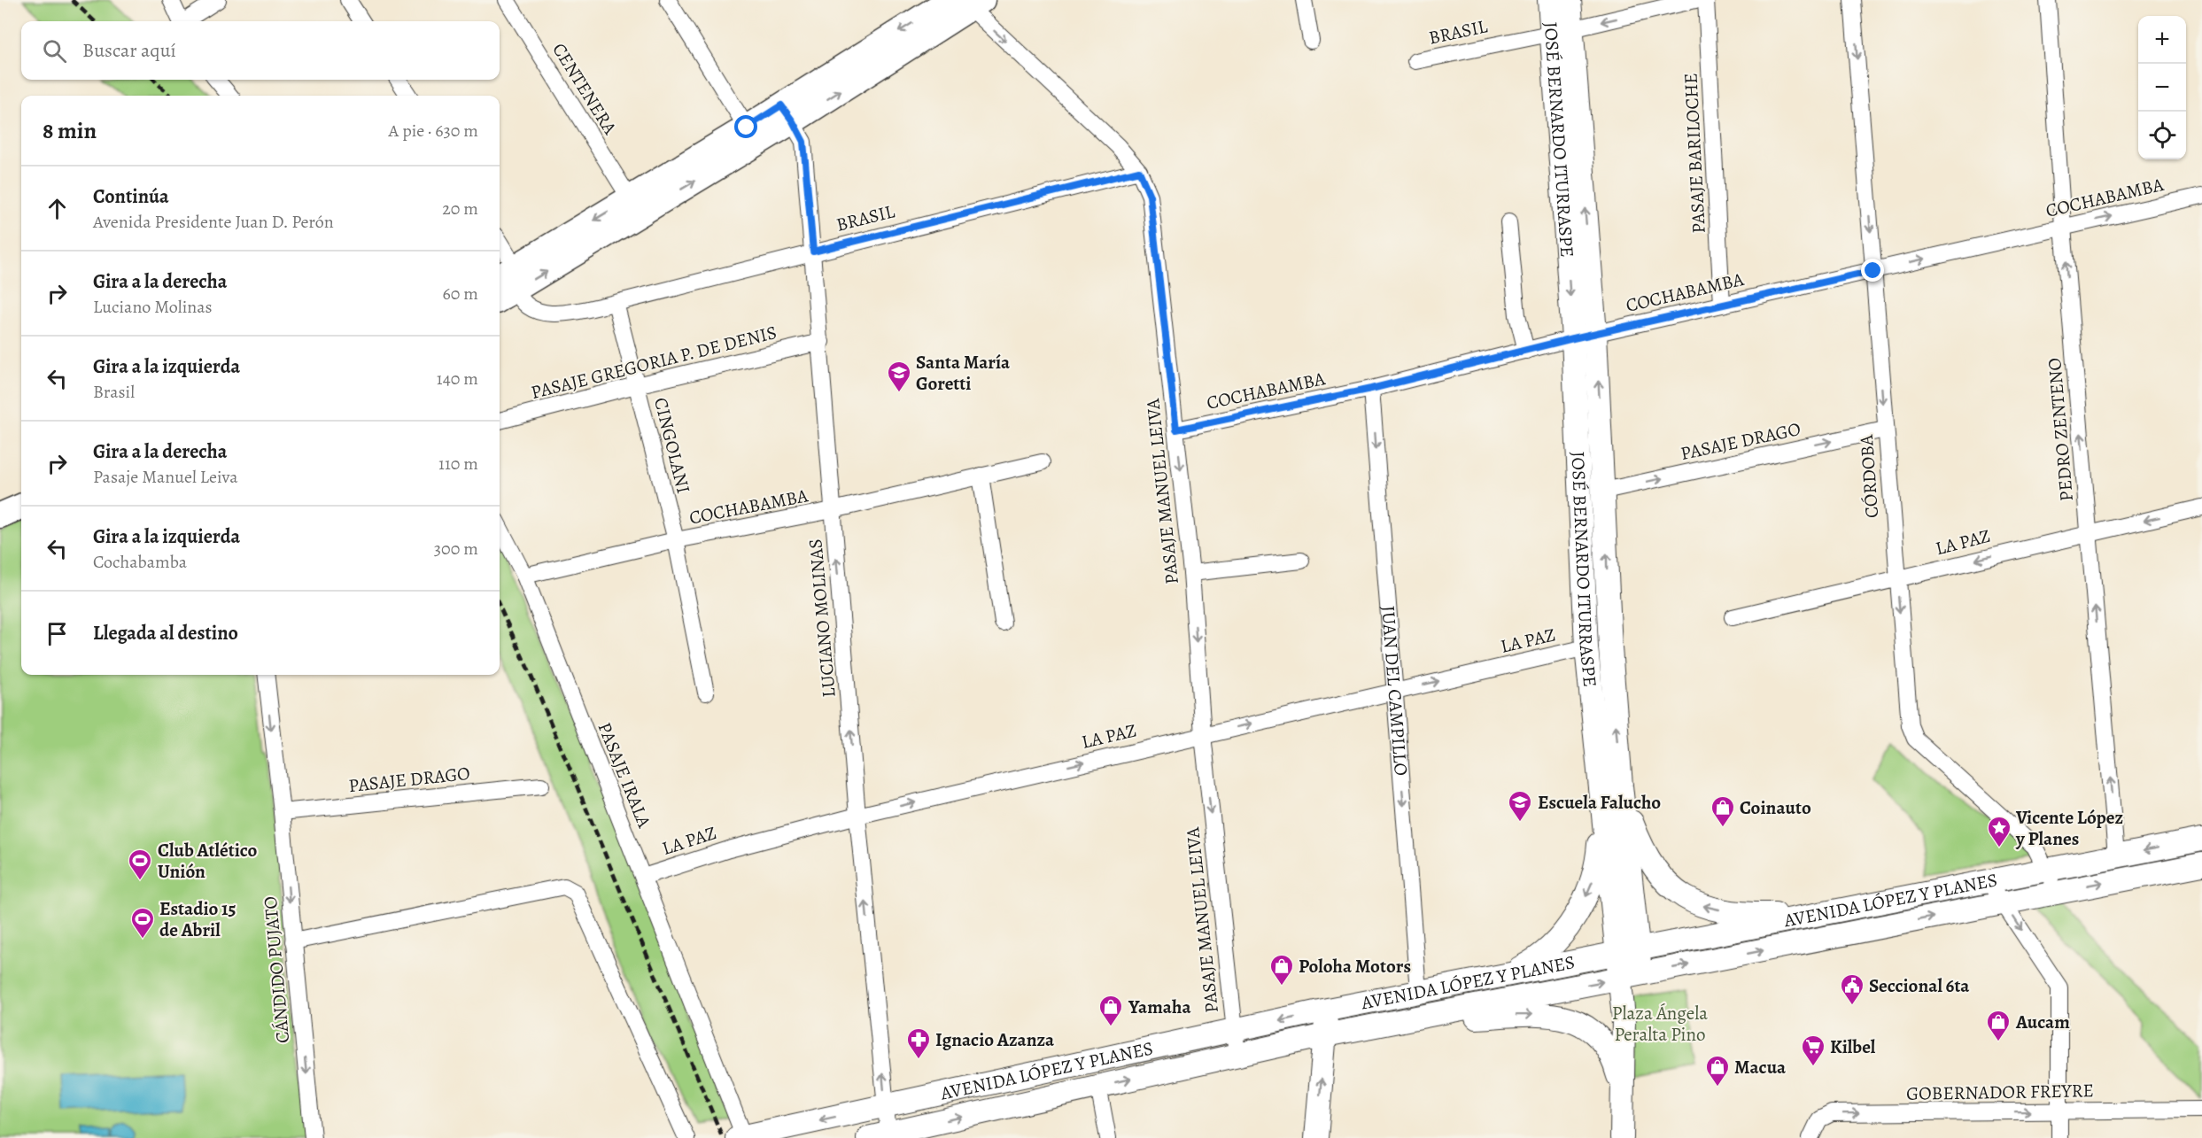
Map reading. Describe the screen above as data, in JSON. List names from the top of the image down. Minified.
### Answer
{"streets":{"main road":["JOSÉ BERNARDO ITURRASPE","AVENIDA LÓPEZ Y PLANES"],"street":["BRASIL","CENTENERA","PASAJE BARILOCHE","COCHABAMBA","PASAJE GREGORIA P. DE DENIS","PEDRO ZENTENO","PASAJE DRAGO","CINGOLANI","CÓRDOBA","PASAJE MANUEL LEIVA","LA PAZ","LUCIANO MOLINAS","JUAN DEL CAMPILLO","PASAJE IRALA","CÁNDIDO PUJATO","GOBERNADOR FREYRE"]},"crossings":[["BRASIL","JOSÉ BERNARDO ITURRASPE"],["BRASIL","CINGOLANI"],["BRASIL","PASAJE MANUEL LEIVA"],["BRASIL","LUCIANO MOLINAS"],["JOSÉ BERNARDO ITURRASPE","COCHABAMBA"],["JOSÉ BERNARDO ITURRASPE","PASAJE DRAGO"],["JOSÉ BERNARDO ITURRASPE","LA PAZ"],["JOSÉ BERNARDO ITURRASPE","AVENIDA LÓPEZ Y PLANES"],["PASAJE BARILOCHE","COCHABAMBA"],["COCHABAMBA","PEDRO ZENTENO"],["COCHABAMBA","CINGOLANI"],["COCHABAMBA","CÓRDOBA"],["COCHABAMBA","PASAJE MANUEL LEIVA"],["COCHABAMBA","LUCIANO MOLINAS"],["COCHABAMBA","JUAN DEL CAMPILLO"],["COCHABAMBA","PASAJE IRALA"],["PASAJE GREGORIA P. DE DENIS","CINGOLANI"],["PASAJE GREGORIA P. DE DENIS","LUCIANO MOLINAS"],["PEDRO ZENTENO","LA PAZ"],["PEDRO ZENTENO","AVENIDA LÓPEZ Y PLANES"],["PASAJE DRAGO","CÓRDOBA"],["PASAJE DRAGO","CÁNDIDO PUJATO"],["CÓRDOBA","LA PAZ"],["CÓRDOBA","AVENIDA LÓPEZ Y PLANES"],["PASAJE MANUEL LEIVA","LA PAZ"],["PASAJE MANUEL LEIVA","AVENIDA LÓPEZ Y PLANES"],["LA PAZ","LUCIANO MOLINAS"],["LA PAZ","JUAN DEL CAMPILLO"],["LA PAZ","PASAJE IRALA"],["LUCIANO MOLINAS","AVENIDA LÓPEZ Y PLANES"],["JUAN DEL CAMPILLO","AVENIDA LÓPEZ Y PLANES"],["PASAJE IRALA","AVENIDA LÓPEZ Y PLANES"]],"one_way":["PEDRO ZENTENO","PASAJE DRAGO","CÓRDOBA","PASAJE MANUEL LEIVA","LUCIANO MOLINAS","JUAN DEL CAMPILLO","CÁNDIDO PUJATO","GOBERNADOR FREYRE"],"parks":["Plaza Ángela Peralta Pino"],"places":{"school or university":["Santa María Goretti","Escuela Falucho"],"shop":["Coinauto","Poloha Motors","Yamaha","Aucam","Macua"],"place":["Vicente López y Planes"],"sports":["Club Atlético Unión","Estadio 15 de Abril"],"public building":["Seccional 6ta"],"pharmacy":["Ignacio Azanza"],"supermarket":["Kilbel"]},"page":{"map_buttons":["+","−"],"search":"Buscar aquí","heading":["8 min","A pie · 630 m"],"list":[["Continúa","Avenida Presidente Juan D. Perón","20 m"],["Gira a la derecha","Luciano Molinas","60 m"],["Gira a la izquierda","Brasil","140 m"],["Gira a la derecha","Pasaje Manuel Leiva","110 m"],["Gira a la izquierda","Cochabamba","300 m"],"Llegada al destino"]}}
